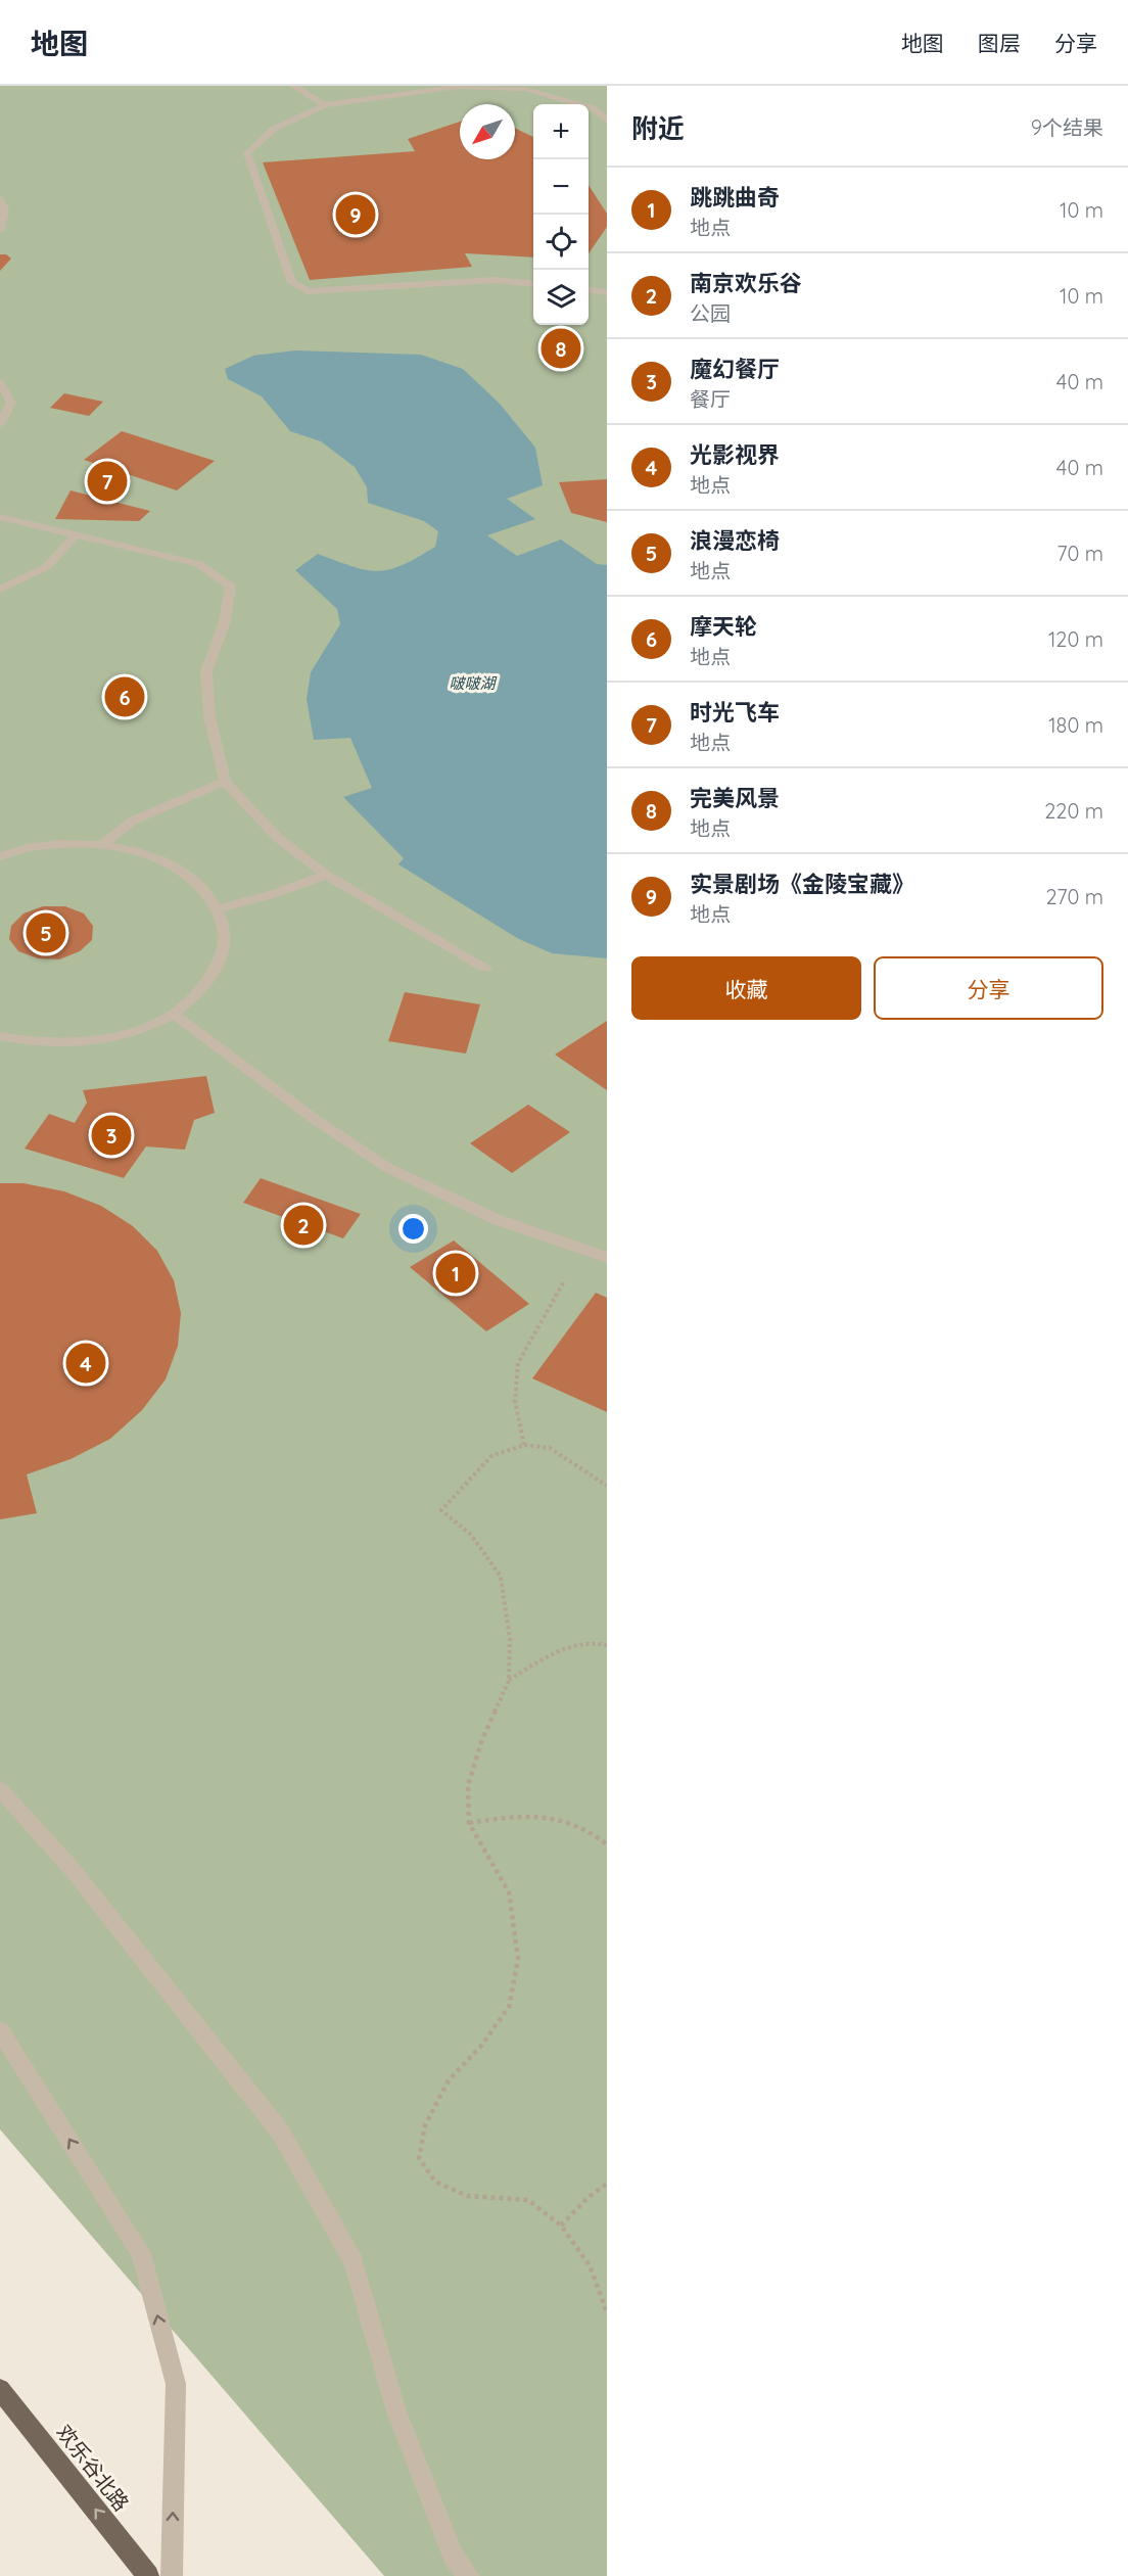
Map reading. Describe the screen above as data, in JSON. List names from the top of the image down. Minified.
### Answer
{"streets":{"main road":["欢乐谷北路"]},"one_way":["欢乐谷北路"],"water":["啵啵湖"],"north":"bottom left","page":{"header":"地图","nav":["地图","图层","分享"],"heading":["附近","9个结果"],"map_buttons":["+","−"],"list":[{"mark":"1","name":"跳跳曲奇","note":"地点","value":"10 m"},{"mark":"2","name":"南京欢乐谷","note":"公园","value":"10 m"},{"mark":"3","name":"魔幻餐厅","note":"餐厅","value":"40 m"},{"mark":"4","name":"光影视界","note":"地点","value":"40 m"},{"mark":"5","name":"浪漫恋椅","note":"地点","value":"70 m"},{"mark":"6","name":"摩天轮","note":"地点","value":"120 m"},{"mark":"7","name":"时光飞车","note":"地点","value":"180 m"},{"mark":"8","name":"完美风景","note":"地点","value":"220 m"},{"mark":"9","name":"实景剧场《金陵宝藏》","note":"地点","value":"270 m"}],"pins":["9","8","7","6","5","3","2","1","4"],"buttons":["收藏","分享"]}}
